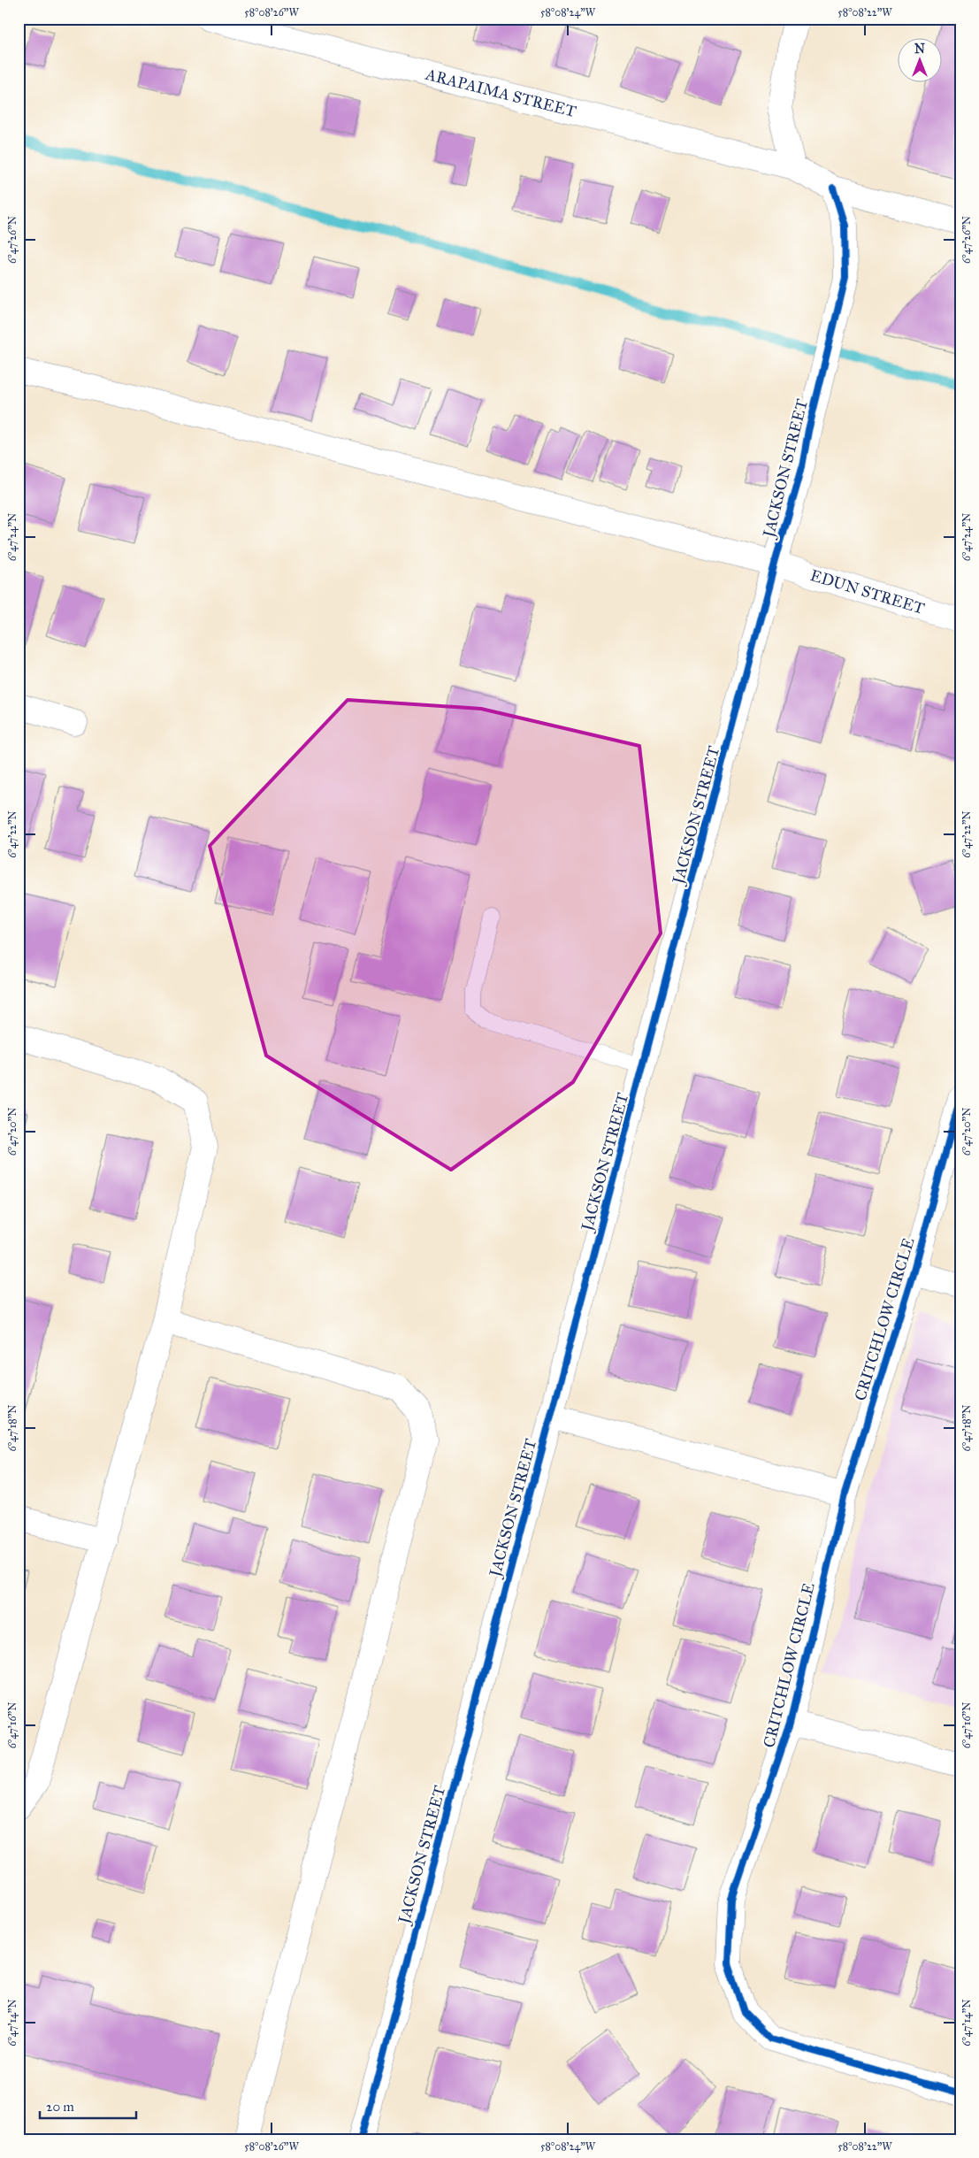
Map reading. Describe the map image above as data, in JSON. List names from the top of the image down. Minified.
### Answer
{"streets":{"street":["ARAPAIMA STREET","JACKSON STREET","EDUN STREET","CRITCHLOW CIRCLE"]},"crossings":[["ARAPAIMA STREET","JACKSON STREET"],["JACKSON STREET","EDUN STREET"]],"scale_bar":"20 m","north":"top","coordinates":["58°08'26\"W","58°08'24\"W","58°08'22\"W","6°47'26\"N","6°47'24\"N","6°47'22\"N","6°47'20\"N","6°47'18\"N","6°47'16\"N","6°47'14\"N"]}
